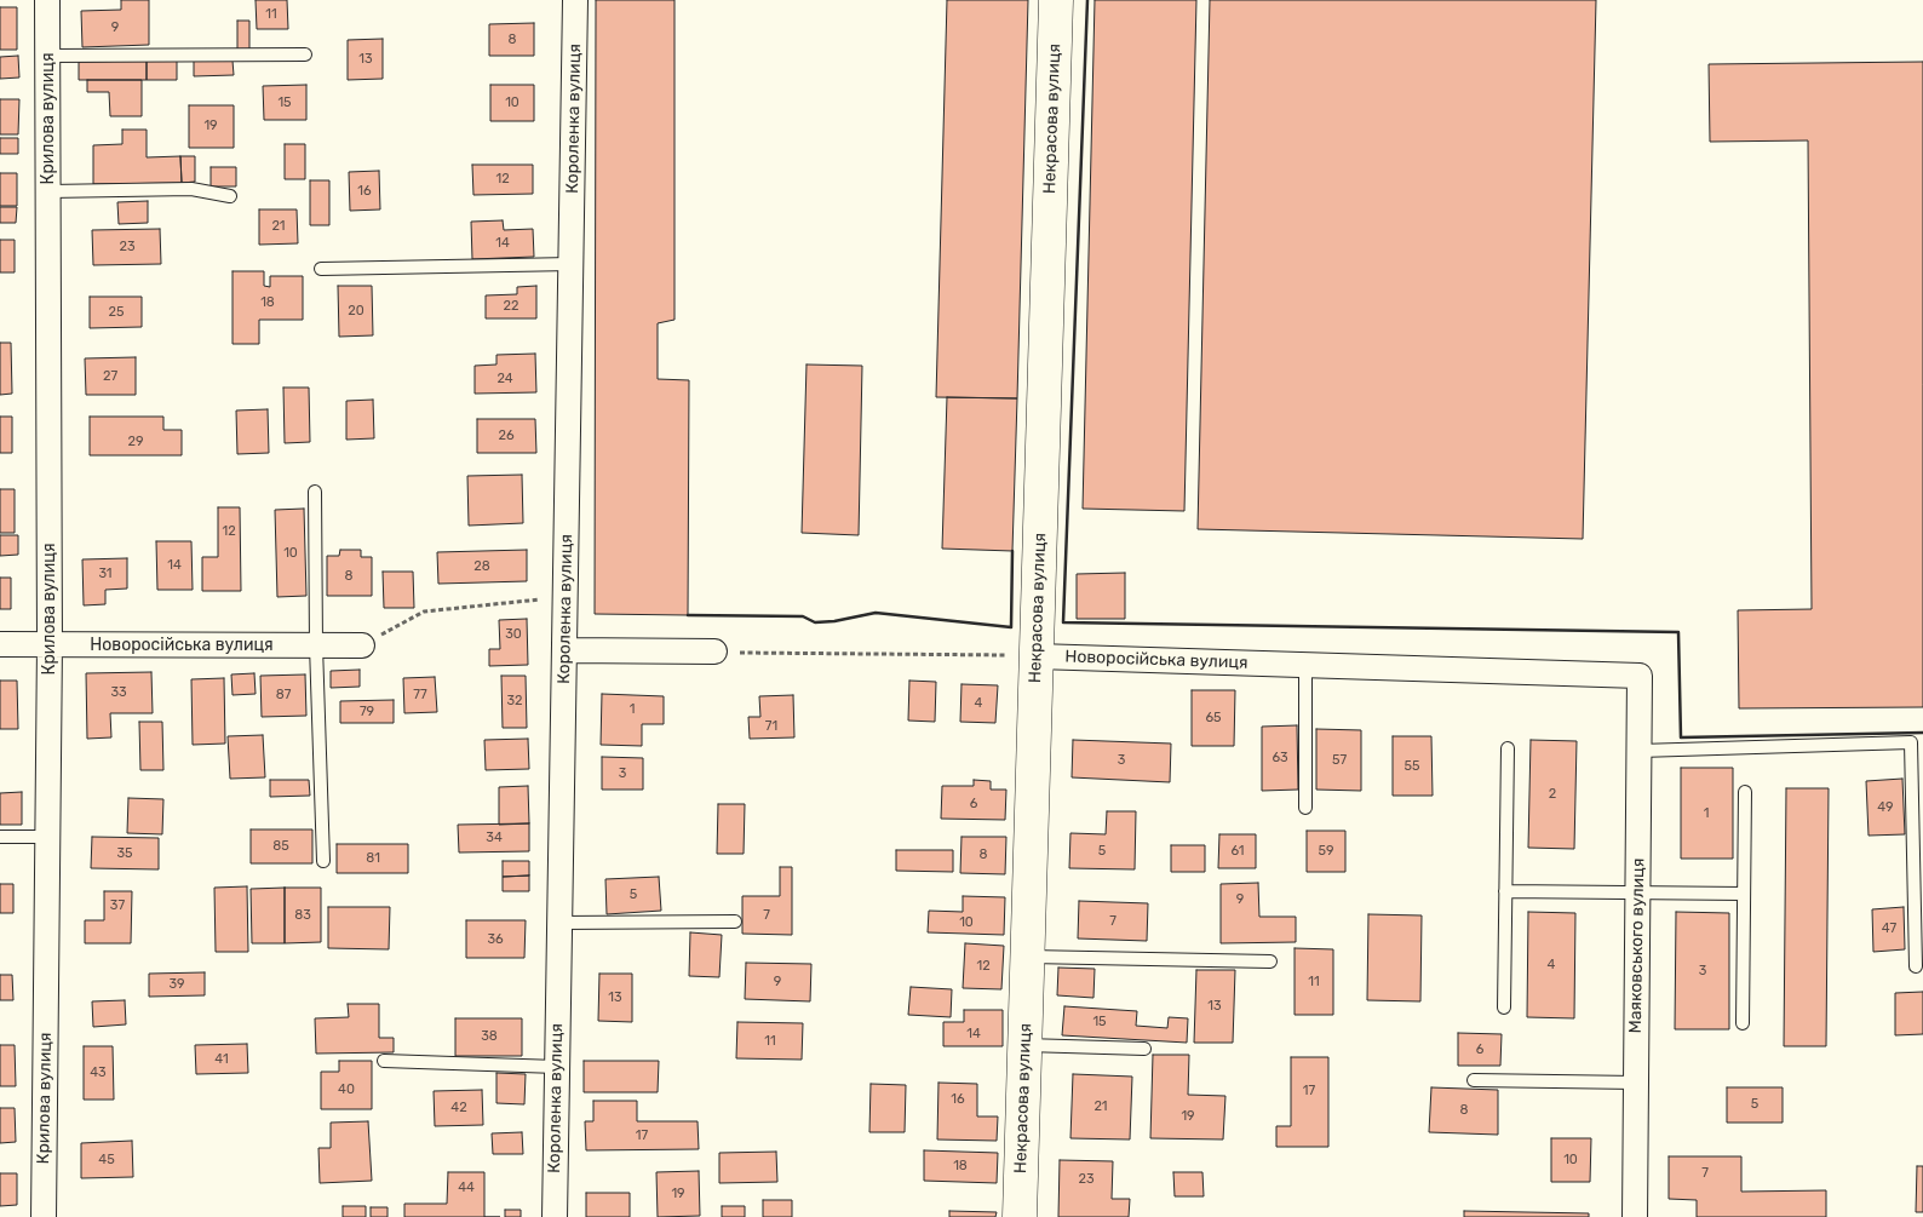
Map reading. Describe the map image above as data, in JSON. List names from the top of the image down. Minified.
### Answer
{"streets":{"street":["Крилова вулиця","Короленка вулиця","Некрасова вулиця","Новоросійська вулиця","Маяковського вулиця"]},"crossings":[["Крилова вулиця","Новоросійська вулиця"],["Некрасова вулиця","Новоросійська вулиця"],["Новоросійська вулиця","Маяковського вулиця"]],"house_numbers":["11","9","8","13","15","10","19","12","16","21","14","23","18","22","20","25","27","24","26","29","12","10","14","28","31","8","30","33","87","77","32","4","1","79","65","71","63","3","57","55","3","2","6","49","1","34","85","5","61","59","35","8","81","5","9","37","83","7","7","10","47","36","4","12","3","9","11","39","13","13","15","14","38","11","6","41","43","40","17","16","5","21","42","8","19","17","45","10","18","7","23","44","19"]}
